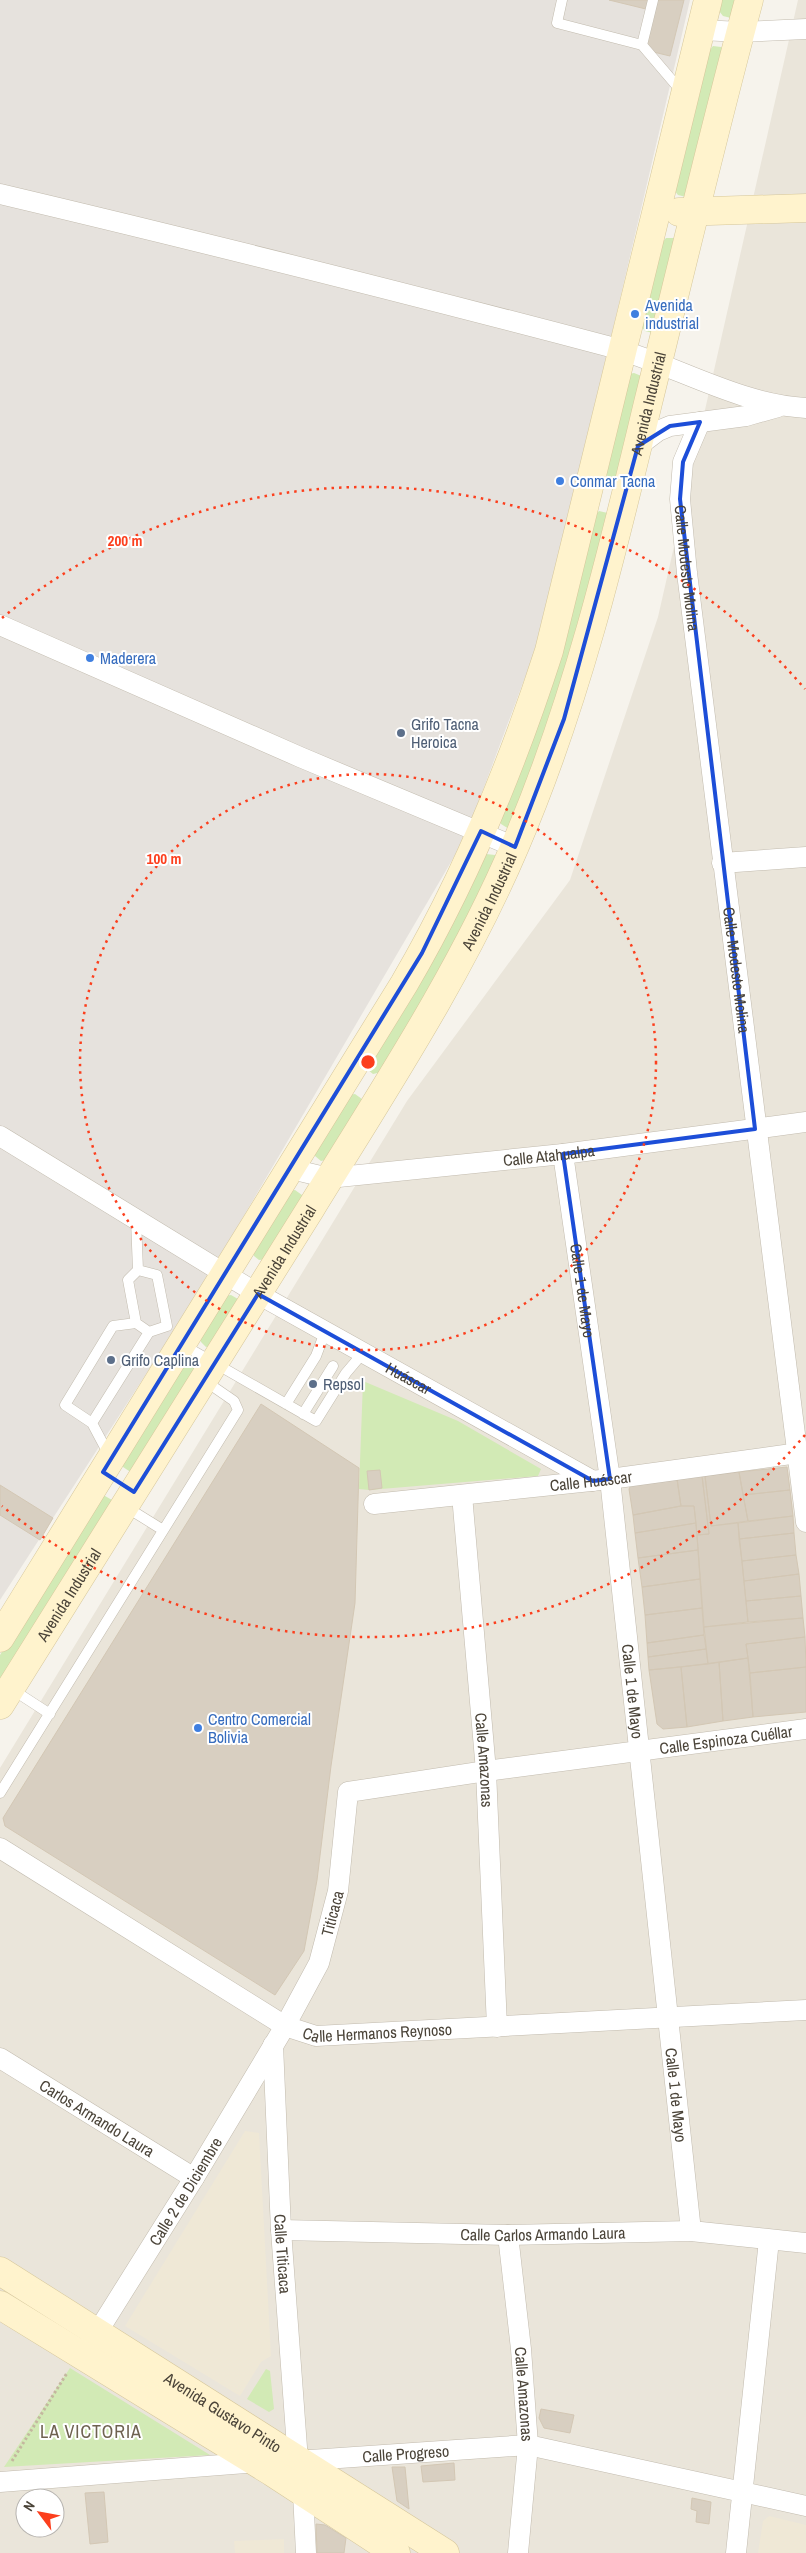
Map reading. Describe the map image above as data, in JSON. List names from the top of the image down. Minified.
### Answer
{"streets":{"main road":["Avenida Industrial","Avenida Gustavo Pinto"],"street":["Calle Modesto Molina","Calle Atahualpa","Calle 1 de Mayo","Huáscar","Calle Huáscar","Calle Espinoza Cuéllar","Calle Amazonas","Titicaca","Calle Hermanos Reynoso","Carlos Armando Laura","Calle 2 de Diciembre","Calle Carlos Armando Laura","Calle Titicaca","Calle Progreso"]},"crossings":[["Avenida Industrial","Calle Atahualpa"],["Avenida Industrial","Huáscar"],["Calle Modesto Molina","Calle Atahualpa"],["Calle Modesto Molina","Calle Huáscar"],["Calle Atahualpa","Calle 1 de Mayo"],["Calle 1 de Mayo","Huáscar"],["Calle 1 de Mayo","Calle Huáscar"],["Calle 1 de Mayo","Calle Espinoza Cuéllar"],["Calle 1 de Mayo","Calle Hermanos Reynoso"],["Calle 1 de Mayo","Calle Carlos Armando Laura"],["Huáscar","Calle Huáscar"],["Calle Huáscar","Calle Amazonas"],["Calle Espinoza Cuéllar","Calle Amazonas"],["Calle Espinoza Cuéllar","Titicaca"],["Calle Amazonas","Calle Hermanos Reynoso"],["Calle Amazonas","Calle Carlos Armando Laura"],["Calle Amazonas","Calle Progreso"],["Titicaca","Calle Hermanos Reynoso"],["Titicaca","Calle 2 de Diciembre"],["Calle Hermanos Reynoso","Calle 2 de Diciembre"],["Carlos Armando Laura","Calle 2 de Diciembre"],["Calle 2 de Diciembre","Calle Titicaca"],["Calle 2 de Diciembre","Avenida Gustavo Pinto"],["Calle Carlos Armando Laura","Calle Titicaca"],["Calle Titicaca","Avenida Gustavo Pinto"],["Calle Titicaca","Calle Progreso"],["Avenida Gustavo Pinto","Calle Progreso"]],"districts":["LA VICTORIA"],"places":["Avenida industrial","Conmar Tacna","Maderera","Grifo Tacna Heroica","Grifo Caplina","Repsol","Centro Comercial Bolivia"],"north":"top left","rings":["200 m","100 m"]}
